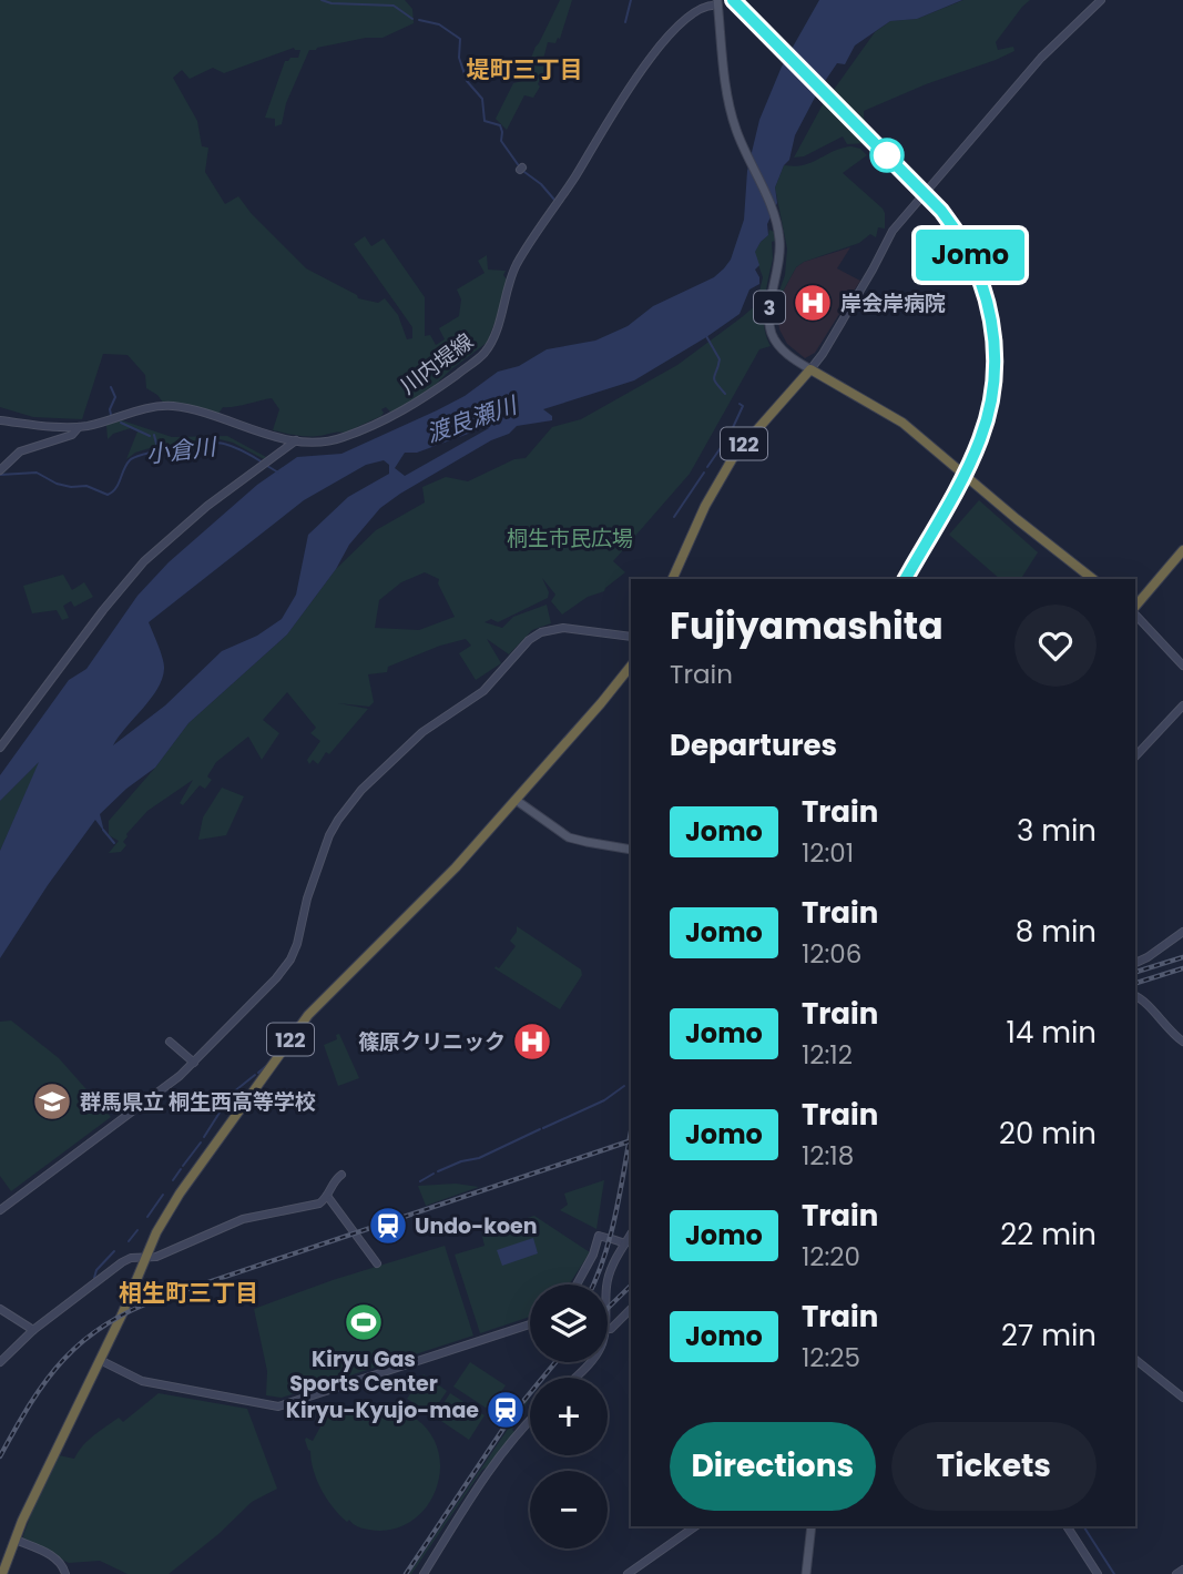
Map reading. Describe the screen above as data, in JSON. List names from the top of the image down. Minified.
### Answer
{"streets":{"highway":["122"],"main road":["3"],"street":["川内堤線"]},"crossings":[["3","川内堤線"],["3","122"]],"districts":["堤町三丁目","相生町三丁目"],"water":["渡良瀬川","小倉川"],"parks":["桐生市民広場"],"places":{"hospital":["岸会岸病院","篠原クリニック"],"school or university":["群馬県立 桐生西高等学校"],"station":["Undo-koen","Kiryu-Kyujo-mae"],"sports":["Kiryu Gas Sports Center"]},"page":{"on_map":"Jomo","heading":[["Fujiyamashita","Train"],"Departures"],"list":[{"mark":"Jomo","name":"Train","note":"12:01","value":"3 min"},{"mark":"Jomo","name":"Train","note":"12:06","value":"8 min"},{"mark":"Jomo","name":"Train","note":"12:12","value":"14 min"},{"mark":"Jomo","name":"Train","note":"12:18","value":"20 min"},{"mark":"Jomo","name":"Train","note":"12:20","value":"22 min"},{"mark":"Jomo","name":"Train","note":"12:25","value":"27 min"}],"map_buttons":["+","−"],"buttons":["Directions","Tickets"]}}
